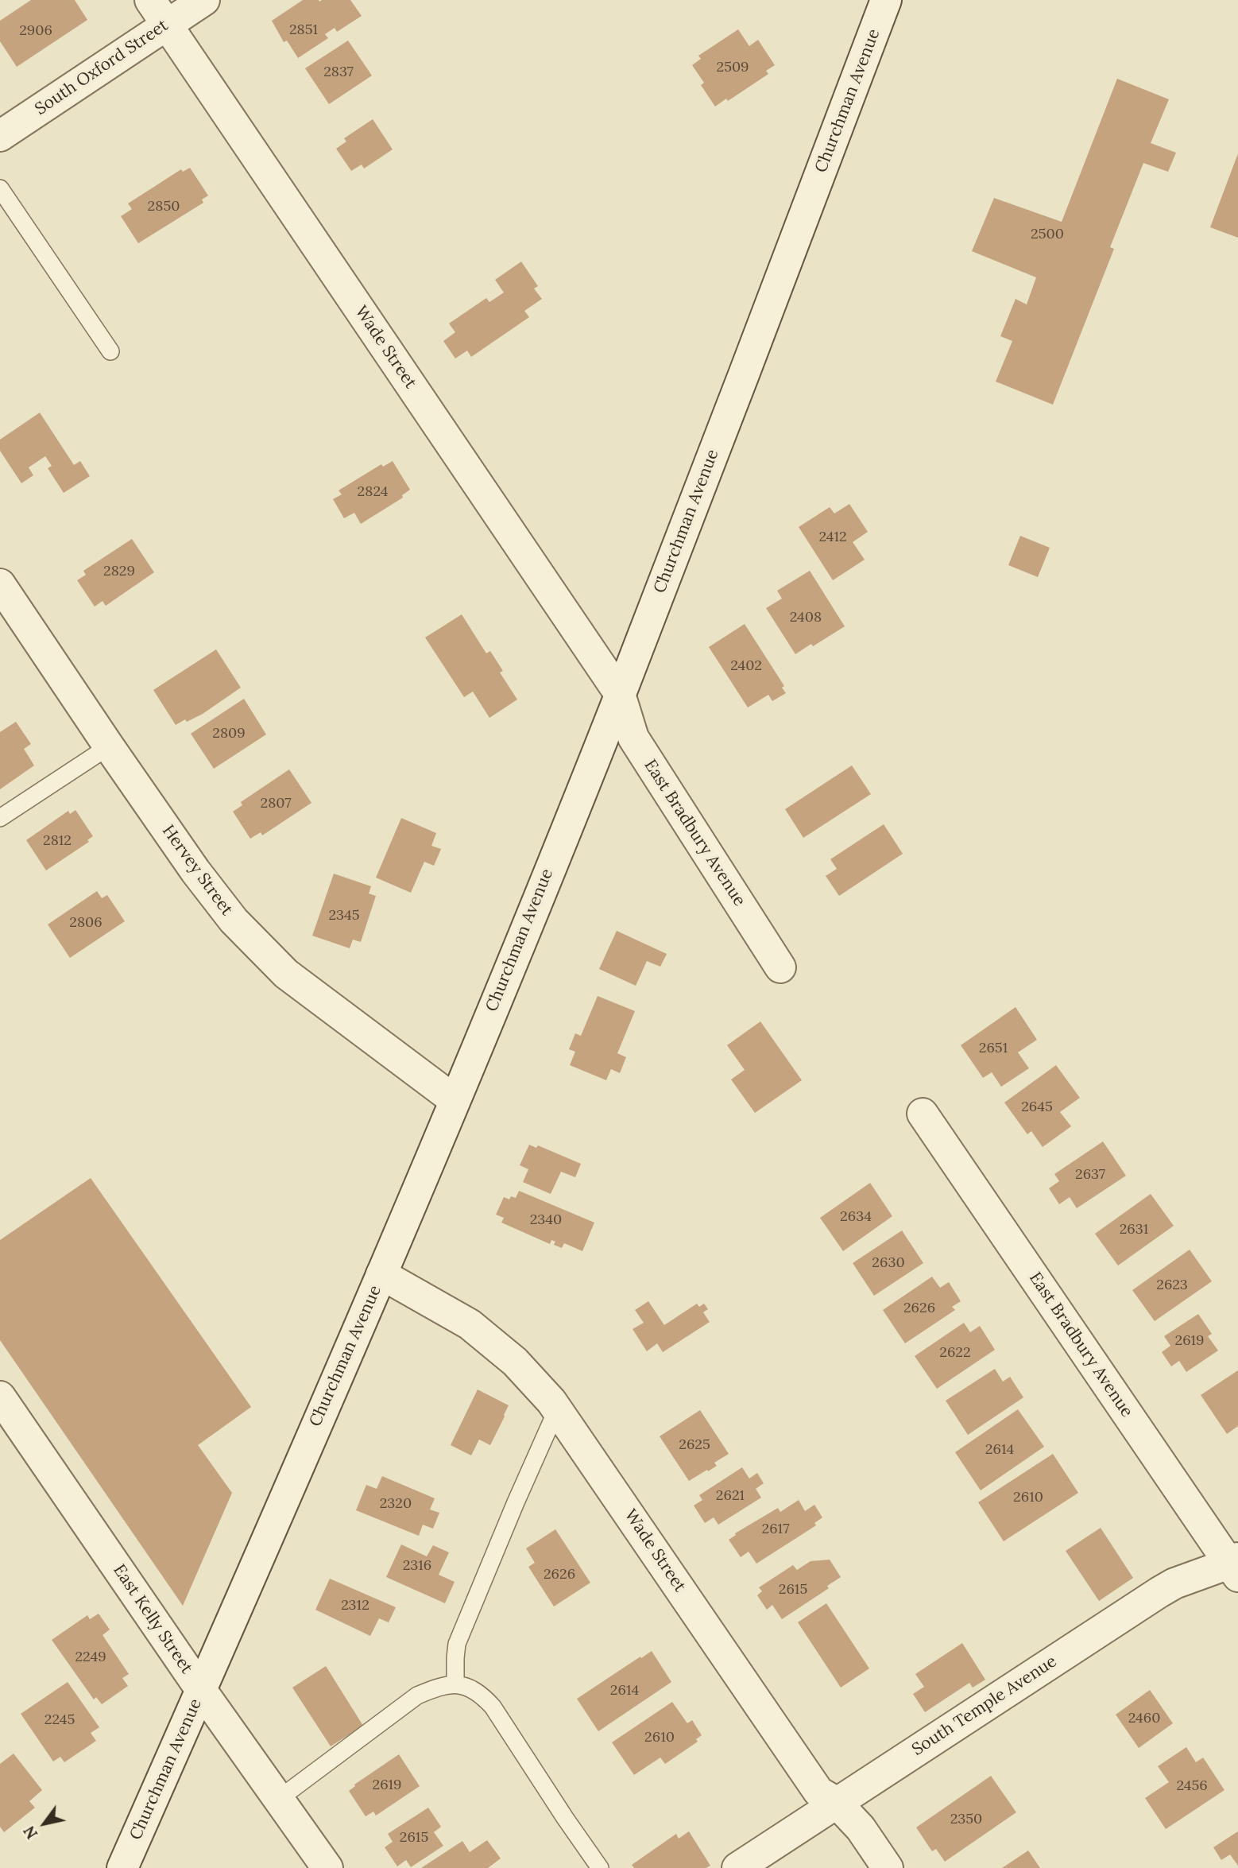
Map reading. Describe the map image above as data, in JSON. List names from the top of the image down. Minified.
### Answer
{"streets":{"street":["South Oxford Street","Churchman Avenue","Wade Street","East Bradbury Avenue","Hervey Street","East Kelly Street","South Temple Avenue"]},"crossings":[["South Oxford Street","Wade Street"],["Churchman Avenue","Wade Street"],["Churchman Avenue","East Bradbury Avenue"],["Churchman Avenue","Hervey Street"],["Churchman Avenue","East Kelly Street"],["Wade Street","East Bradbury Avenue"],["Wade Street","South Temple Avenue"],["East Bradbury Avenue","South Temple Avenue"]],"house_numbers":["2851","2906","2509","2837","2850","2500","2824","2412","2829","2408","2402","2809","2807","2812","2345","2806","2651","2645","2637","2634","2340","2631","2630","2623","2626","2619","2622","2625","2614","2621","2610","2320","2617","2316","2626","2615","2312","2249","2614","2460","2245","2610","2619","2456","2350","2615"],"north":"bottom left"}
